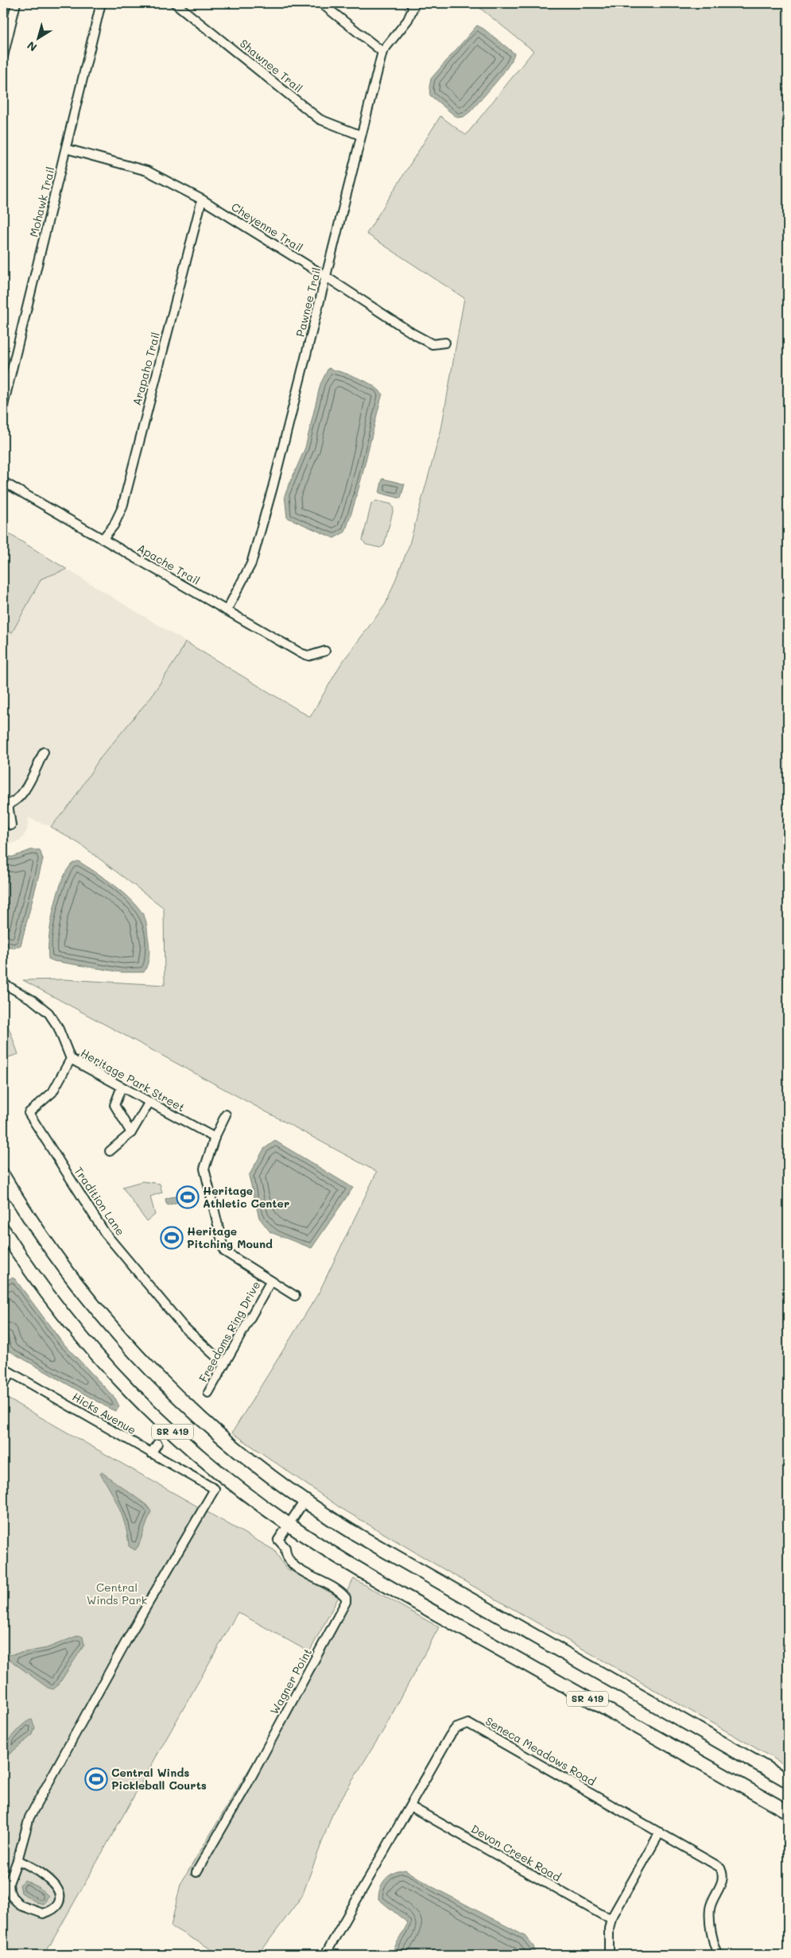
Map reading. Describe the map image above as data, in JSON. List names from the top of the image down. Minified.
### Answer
{"streets":{"main road":["SR 419"],"street":["Shawnee Trail","Mohawk Trail","Cheyenne Trail","Pawnee Trail","Arapaho Trail","Apache Trail","Heritage Park Street","Tradition Lane","Freedoms Ring Drive","Hicks Avenue","Wagner Point","Seneca Meadows Road","Devon Creek Road"]},"crossings":[["Shawnee Trail","Pawnee Trail"],["Mohawk Trail","Cheyenne Trail"],["Cheyenne Trail","Pawnee Trail"],["Cheyenne Trail","Arapaho Trail"],["Pawnee Trail","Apache Trail"],["Arapaho Trail","Apache Trail"],["Heritage Park Street","Tradition Lane"],["Tradition Lane","Freedoms Ring Drive"],["SR 419","Wagner Point"],["Seneca Meadows Road","Devon Creek Road"]],"parks":["Central Winds Park"],"places":{"sports":["Heritage Athletic Center","Heritage Pitching Mound","Central Winds Pickleball Courts"]},"north":"bottom left"}
